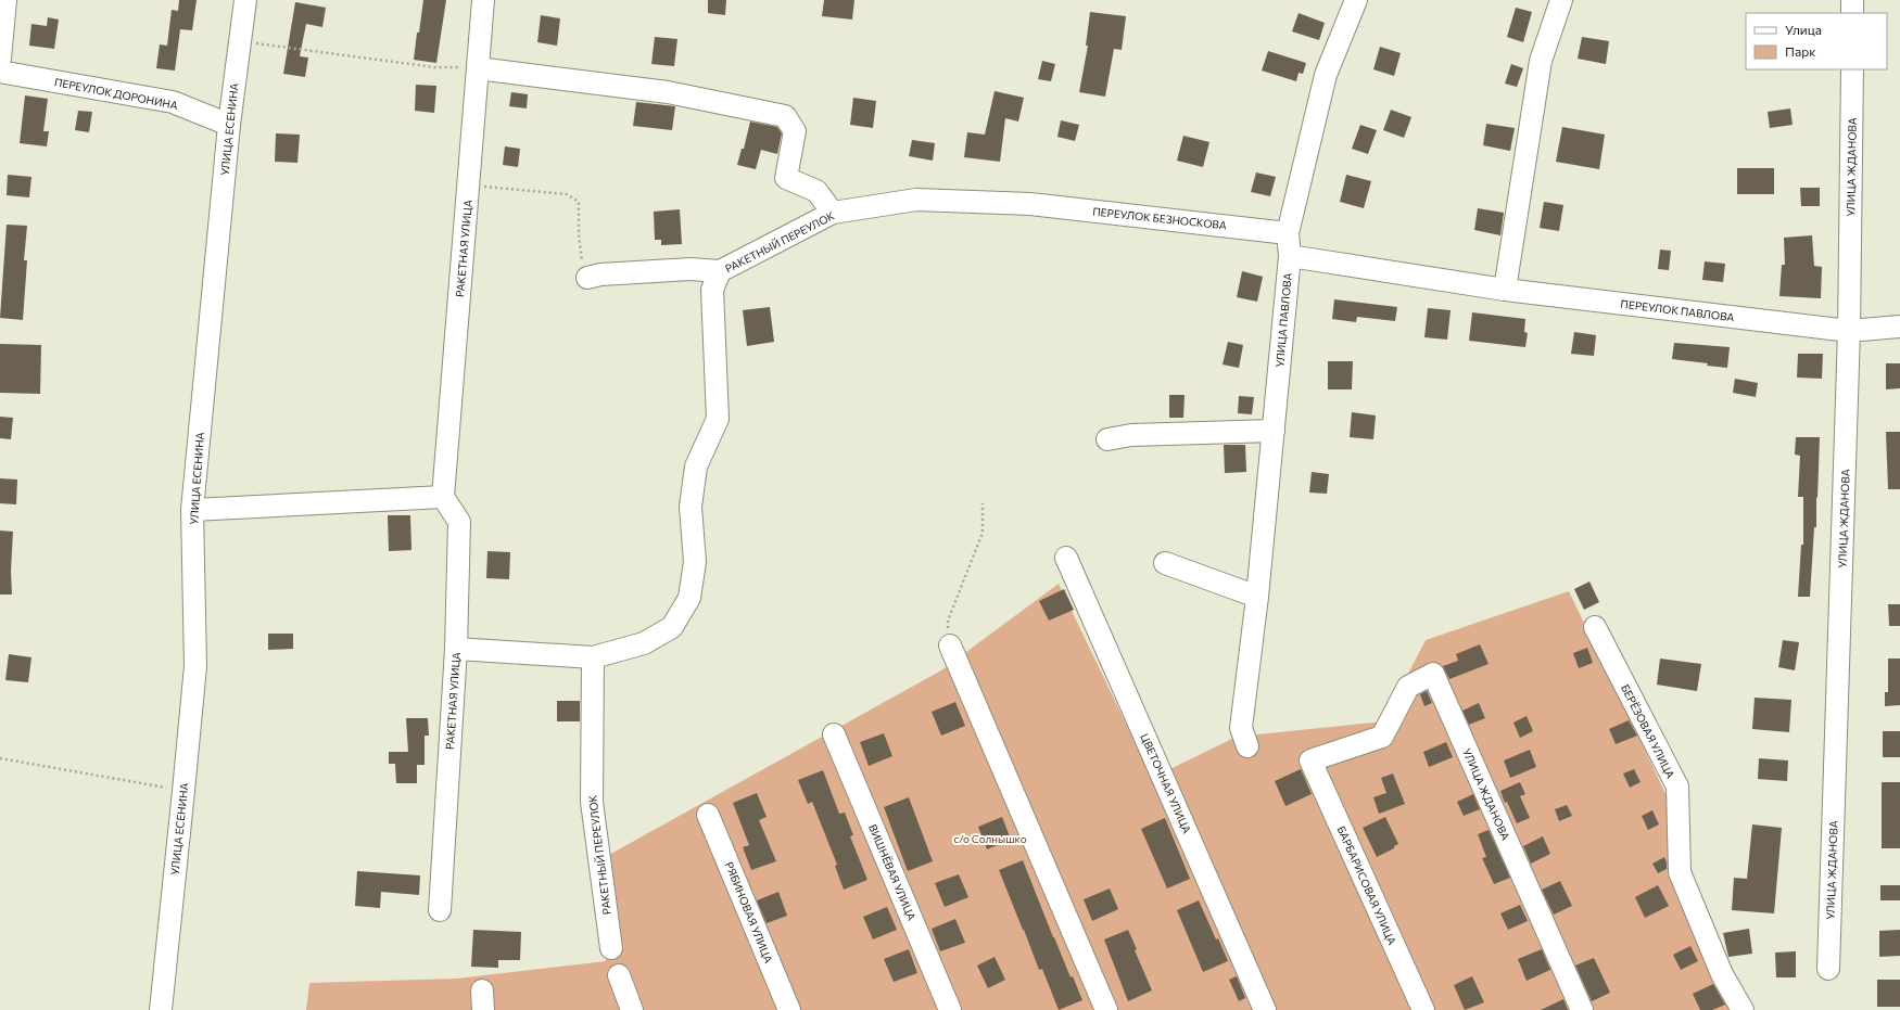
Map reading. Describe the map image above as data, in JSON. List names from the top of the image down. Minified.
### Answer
{"streets":{"street":["ПЕРЕУЛОК ДОРОНИНА","УЛИЦА ЕСЕНИНА","УЛИЦА ЖДАНОВА","ПЕРЕУЛОК БЕЗНОСКОВА","РАКЕТНЫЙ ПЕРЕУЛОК","РАКЕТНАЯ УЛИЦА","ПЕРЕУЛОК ПАВЛОВА","УЛИЦА ПАВЛОВА","БЕРЁЗОВАЯ УЛИЦА","ЦВЕТОЧНАЯ УЛИЦА","ВИШНЁВАЯ УЛИЦА","БАРБАРИСОВАЯ УЛИЦА","РЯБИНОВАЯ УЛИЦА"]},"crossings":[["ПЕРЕУЛОК ДОРОНИНА","УЛИЦА ЕСЕНИНА"],["УЛИЦА ЖДАНОВА","ПЕРЕУЛОК ПАВЛОВА"],["УЛИЦА ЖДАНОВА","БАРБАРИСОВАЯ УЛИЦА"],["ПЕРЕУЛОК БЕЗНОСКОВА","РАКЕТНЫЙ ПЕРЕУЛОК"],["ПЕРЕУЛОК БЕЗНОСКОВА","УЛИЦА ПАВЛОВА"],["РАКЕТНЫЙ ПЕРЕУЛОК","РАКЕТНАЯ УЛИЦА"],["ПЕРЕУЛОК ПАВЛОВА","УЛИЦА ПАВЛОВА"]],"parks":["с/о Солнышко"],"legend":["Улица","Парк"]}
